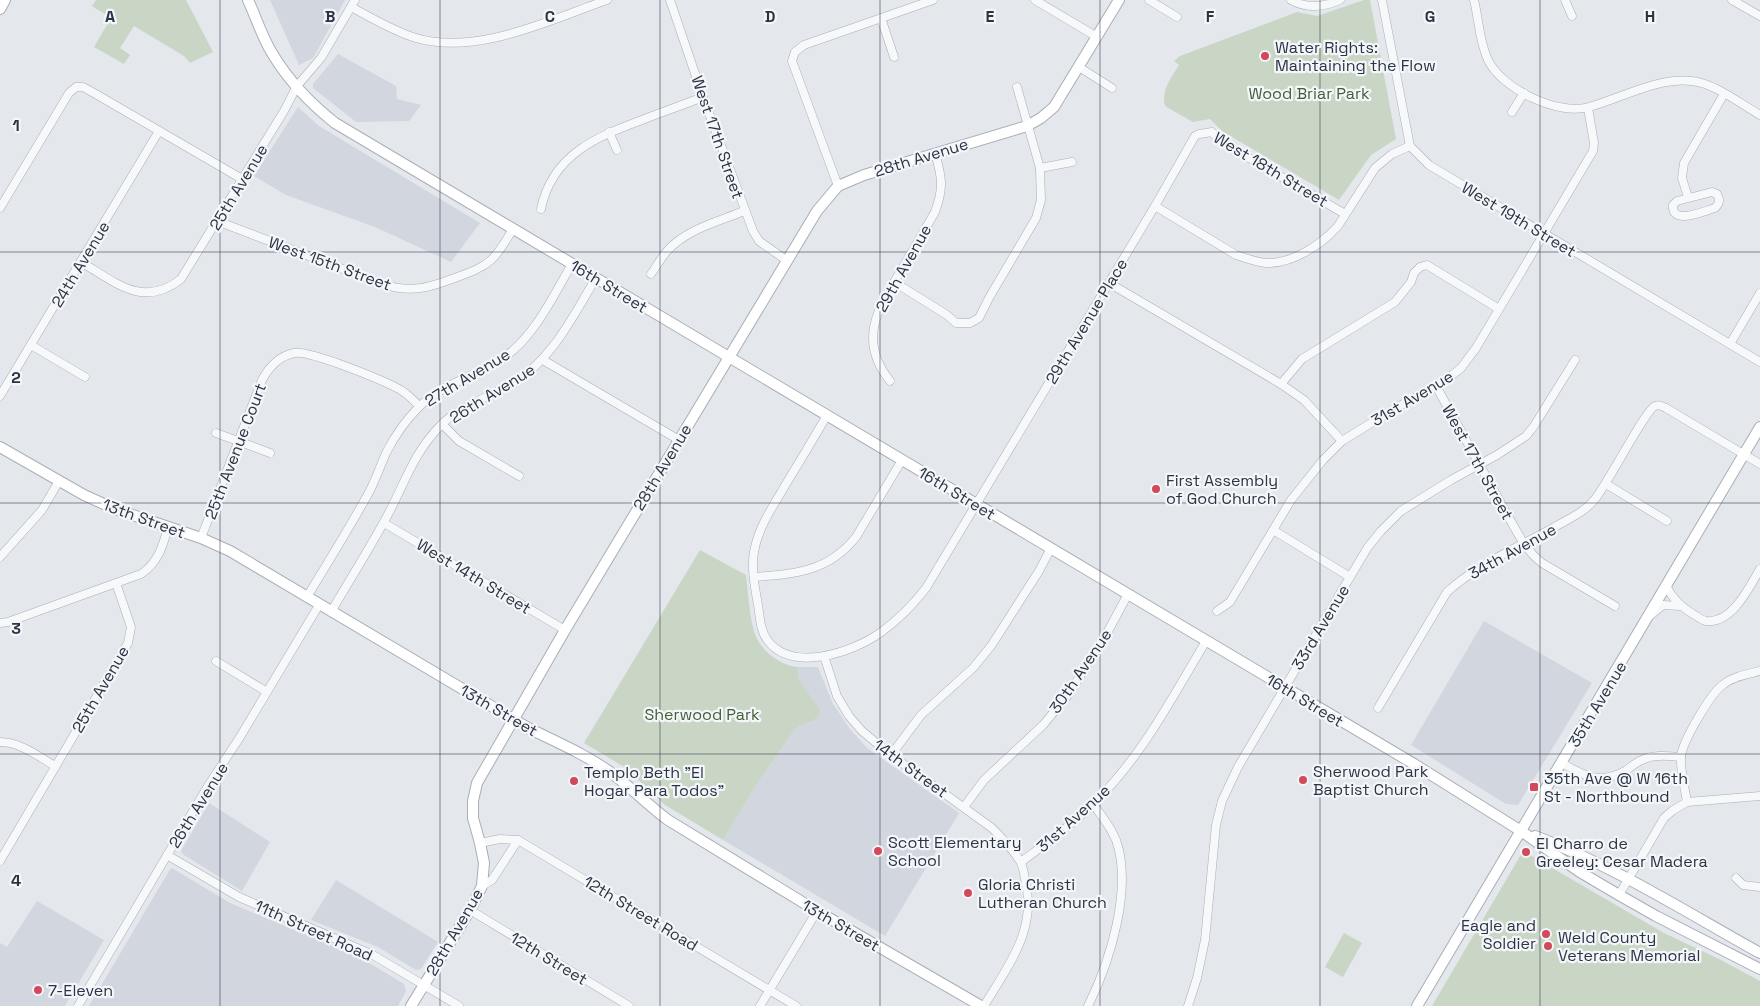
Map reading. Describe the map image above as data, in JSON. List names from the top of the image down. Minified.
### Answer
{"streets":{"main road":["28th Avenue","16th Street","13th Street","35th Avenue"],"street":["West 17th Street","West 18th Street","25th Avenue","West 19th Street","West 15th Street","24th Avenue","29th Avenue","29th Avenue Place","27th Avenue","26th Avenue","31st Avenue","25th Avenue Court","34th Avenue","West 14th Street","33rd Avenue","30th Avenue","14th Street","12th Street Road","11th Street Road","12th Street"]},"crossings":[["West 17th Street","28th Avenue"],["West 17th Street","31st Avenue"],["West 17th Street","34th Avenue"],["West 17th Street","33rd Avenue"],["28th Avenue","29th Avenue"],["28th Avenue","16th Street"],["28th Avenue","13th Street"],["28th Avenue","West 14th Street"],["28th Avenue","11th Street Road"],["28th Avenue","12th Street"],["West 18th Street","29th Avenue Place"],["25th Avenue","West 15th Street"],["25th Avenue","24th Avenue"],["25th Avenue","16th Street"],["West 19th Street","31st Avenue"],["West 15th Street","16th Street"],["16th Street","29th Avenue Place"],["16th Street","27th Avenue"],["16th Street","26th Avenue"],["16th Street","31st Avenue"],["16th Street","33rd Avenue"],["16th Street","30th Avenue"],["16th Street","35th Avenue"],["27th Avenue","25th Avenue Court"],["27th Avenue","13th Street"],["26th Avenue","13th Street"],["26th Avenue","West 14th Street"],["26th Avenue","11th Street Road"],["31st Avenue","14th Street"],["25th Avenue Court","13th Street"],["34th Avenue","35th Avenue"],["30th Avenue","14th Street"]],"parks":["Wood Briar Park","Sherwood Park"],"places":{"other":["Water Rights: Maintaining the Flow","First Assembly of God Church","Sherwood Park Baptist Church","Templo Beth \"El Hogar Para Todos\"","Scott Elementary School","El Charro de Greeley: Cesar Madera","Gloria Christi Lutheran Church","Eagle and Soldier","Weld County Veterans Memorial","7-Eleven"],"transit":["35th Ave @ W 16th St - Northbound"]},"grid":{"columns":["A","B","C","D","E","F","G","H"],"rows":["1","2","3","4"]}}
